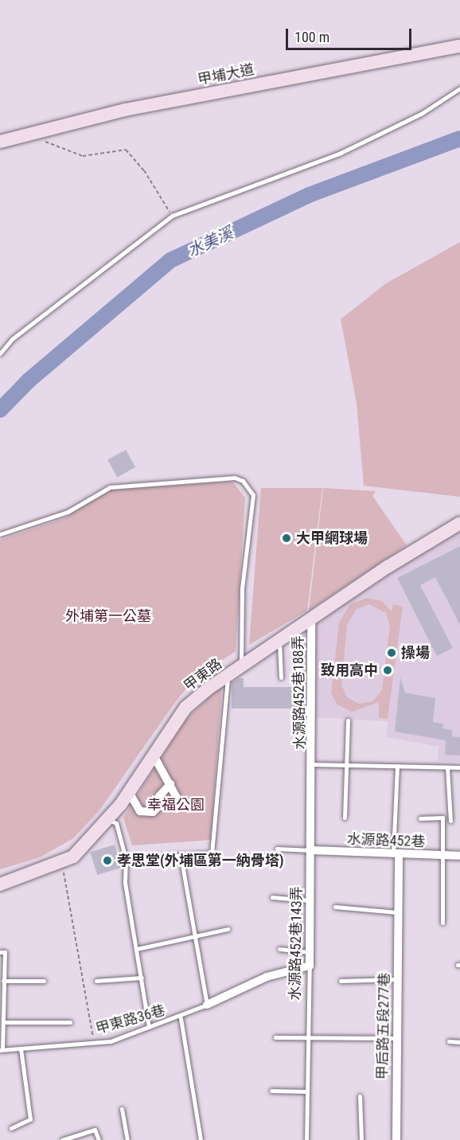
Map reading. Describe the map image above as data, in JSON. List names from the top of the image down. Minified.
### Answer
{"streets":{"street":["甲埔大道","甲東路","水源路452巷188弄","水源路452巷","水源路452巷143弄","甲后路五段277巷"],"lane":["甲東路36巷"]},"crossings":[["甲東路","水源路452巷188弄"],["水源路452巷188弄","水源路452巷"],["水源路452巷188弄","水源路452巷143弄"],["水源路452巷","水源路452巷143弄"],["水源路452巷","甲后路五段277巷"]],"water":["水美溪"],"parks":["外埔第一公墓","幸福公園"],"places":["大甲網球場","操場","致用高中","孝思堂(外埔區第一納骨塔)"],"scale_bar":"100 m"}
